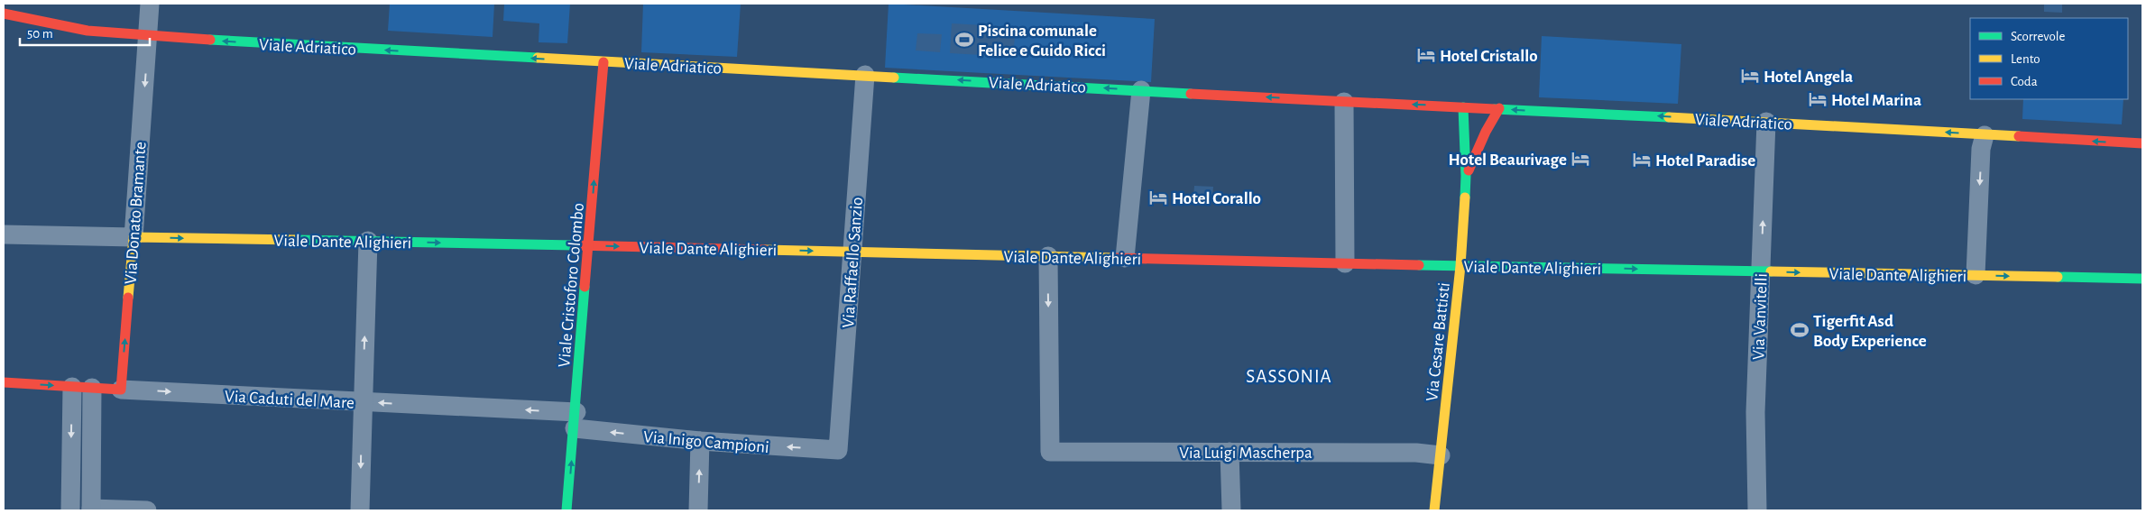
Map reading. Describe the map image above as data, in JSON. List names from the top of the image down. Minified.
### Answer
{"streets":{"street":["Viale Adriatico","Via Donato Bramante","Viale Dante Alighieri","Via Raffaello Sanzio","Viale Cristoforo Colombo","Via Vanvitelli","Via Cesare Battisti","Via Caduti del Mare","Via Inigo Campioni","Via Luigi Mascherpa"]},"crossings":[["Viale Adriatico","Via Donato Bramante"],["Viale Adriatico","Via Raffaello Sanzio"],["Viale Adriatico","Viale Cristoforo Colombo"],["Viale Adriatico","Via Vanvitelli"],["Viale Adriatico","Via Cesare Battisti"],["Via Donato Bramante","Viale Dante Alighieri"],["Via Donato Bramante","Via Caduti del Mare"],["Viale Dante Alighieri","Via Raffaello Sanzio"],["Viale Dante Alighieri","Viale Cristoforo Colombo"],["Viale Dante Alighieri","Via Vanvitelli"],["Viale Dante Alighieri","Via Cesare Battisti"],["Viale Dante Alighieri","Via Luigi Mascherpa"],["Via Raffaello Sanzio","Via Inigo Campioni"],["Viale Cristoforo Colombo","Via Caduti del Mare"],["Viale Cristoforo Colombo","Via Inigo Campioni"],["Via Cesare Battisti","Via Luigi Mascherpa"],["Via Caduti del Mare","Via Inigo Campioni"]],"one_way":["Viale Adriatico","Viale Dante Alighieri","Viale Cristoforo Colombo","Via Vanvitelli","Via Inigo Campioni"],"districts":["SASSONIA"],"places":{"sports":["Piscina comunale Felice e Guido Ricci","Tigerfit Asd Body Experience"],"hotel":["Hotel Cristallo","Hotel Angela","Hotel Marina","Hotel Beaurivage","Hotel Paradise","Hotel Corallo"]},"legend":["Scorrevole","Lento","Coda"],"scale_bar":"50 m"}
